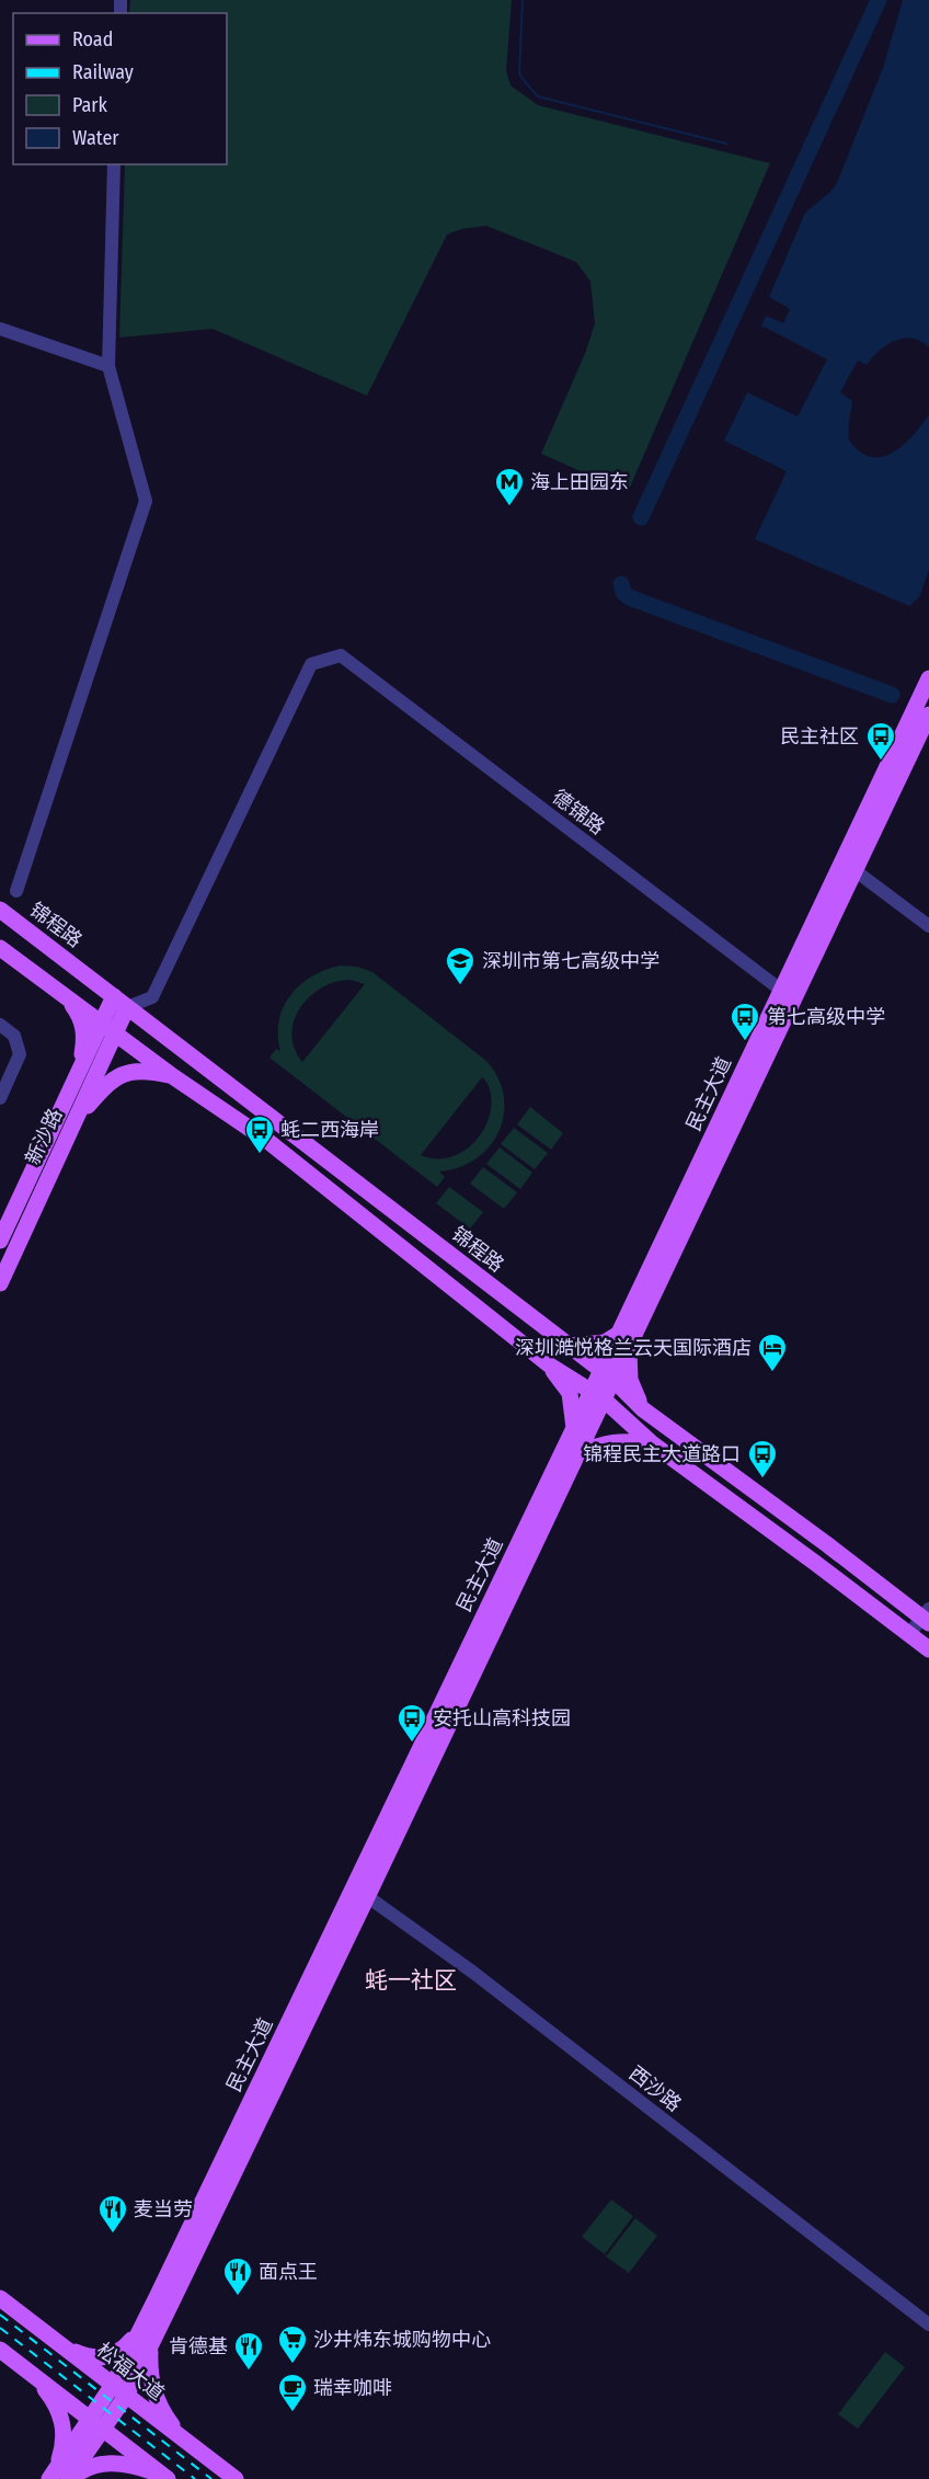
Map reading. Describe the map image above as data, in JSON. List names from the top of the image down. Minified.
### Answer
{"streets":{"main road":["锦程路","民主大道","新沙路","松福大道"],"street":["德锦路","西沙路"]},"crossings":[["德锦路","锦程路"],["德锦路","民主大道"],["德锦路","新沙路"],["锦程路","民主大道"],["锦程路","新沙路"],["民主大道","西沙路"],["民主大道","松福大道"]],"districts":["蚝一社区"],"places":{"metro station":["海上田园东"],"bus stop":["民主社区","第七高级中学","蚝二西海岸","锦程民主大道路口","安托山高科技园"],"school or university":["深圳市第七高级中学"],"hotel":["深圳澔悦格兰云天国际酒店"],"restaurant":["麦当劳","面点王","肯德基"],"supermarket":["沙井炜东城购物中心"],"cafe":["瑞幸咖啡"]},"legend":["Road","Railway","Park","Water"]}
